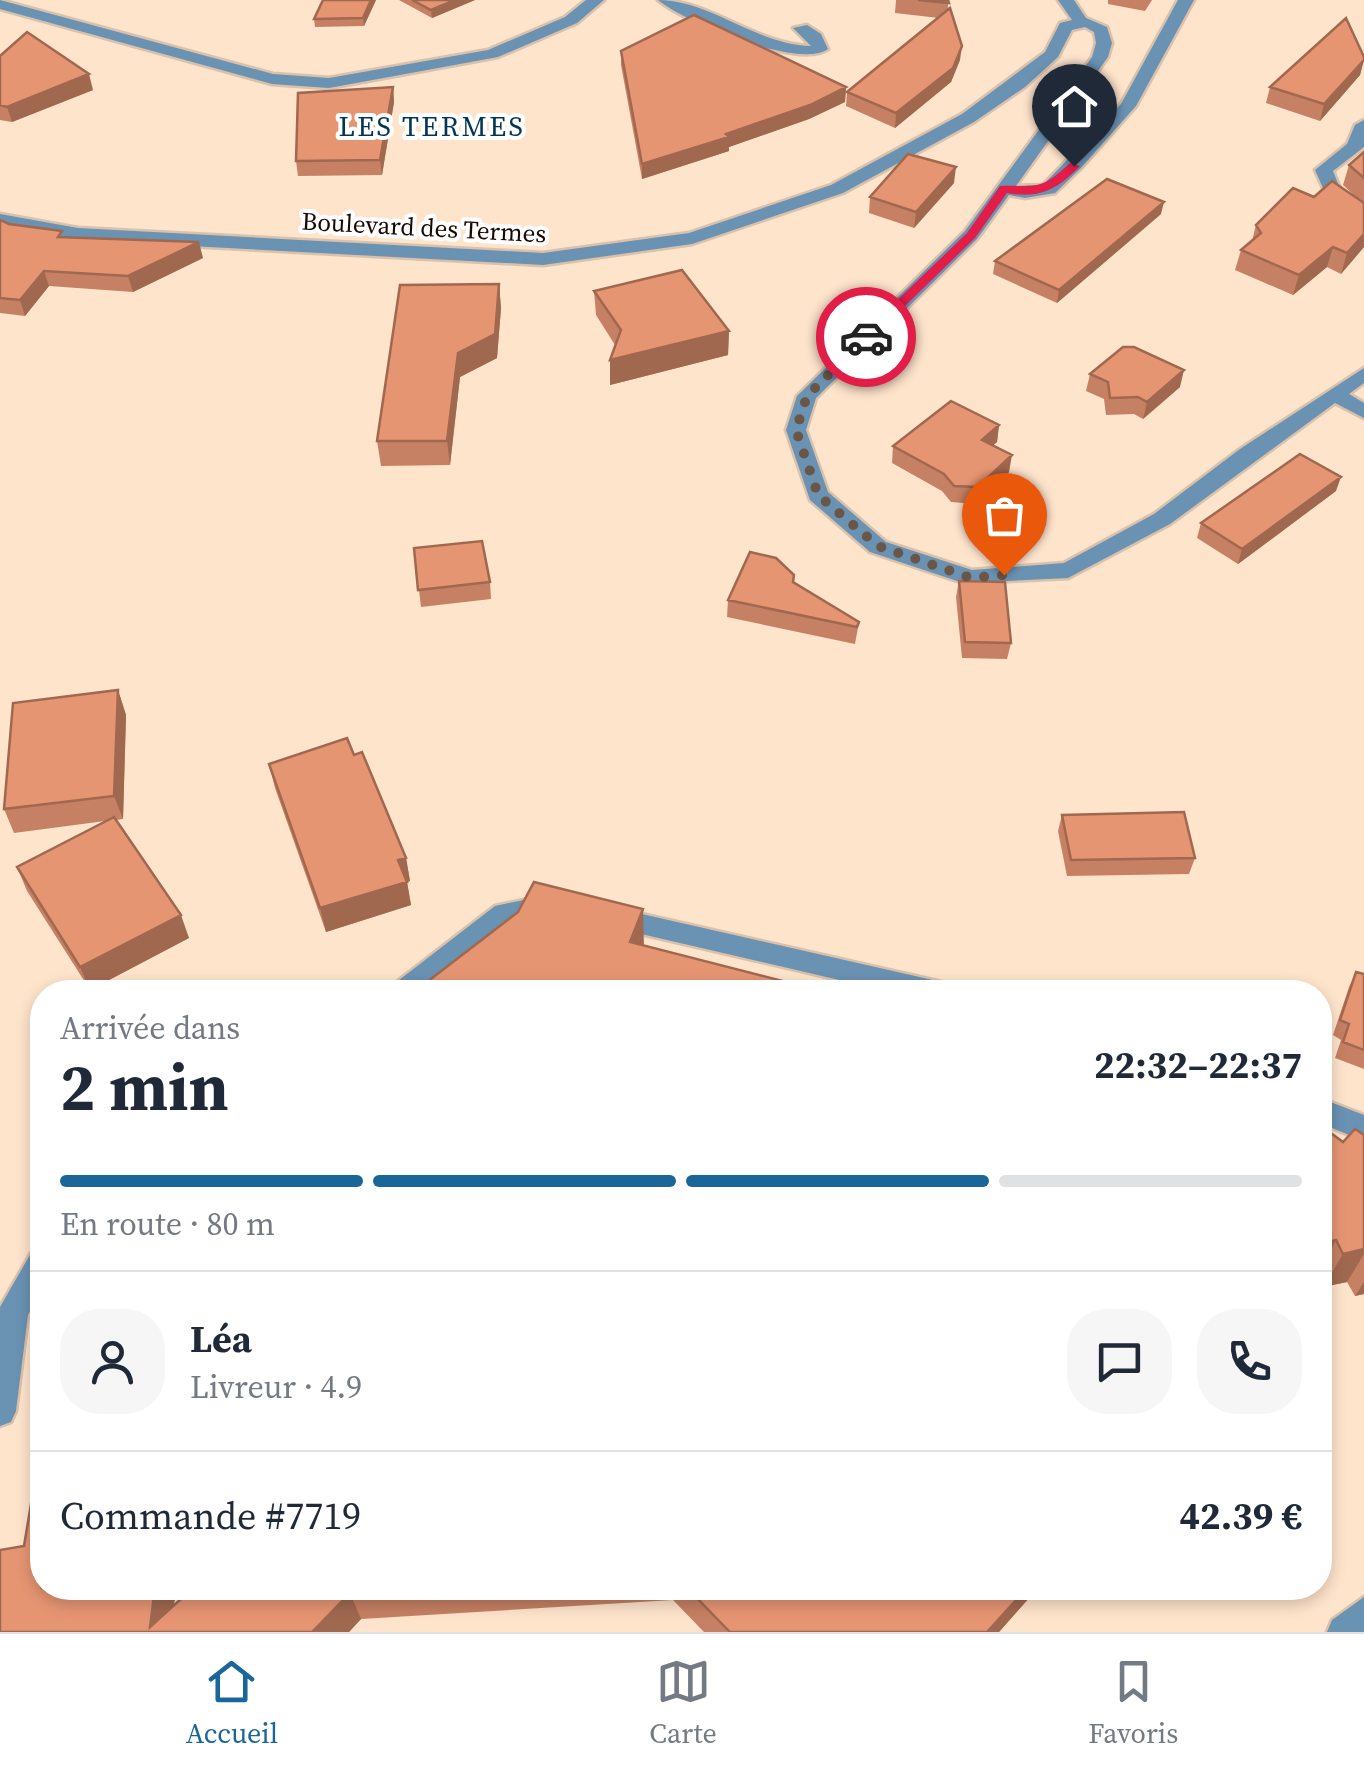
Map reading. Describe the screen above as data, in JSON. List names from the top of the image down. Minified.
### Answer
{"streets":{"street":["Boulevard des Termes"]},"districts":["LES TERMES"],"page":{"heading":["2 min","Arrivée dans","22:32–22:37"],"panel":["Léa","Livreur · 4.9","Commande #7719","42.39 €"],"bar":"En route · 80 m","tabs":["Accueil","Carte","Favoris"]}}
